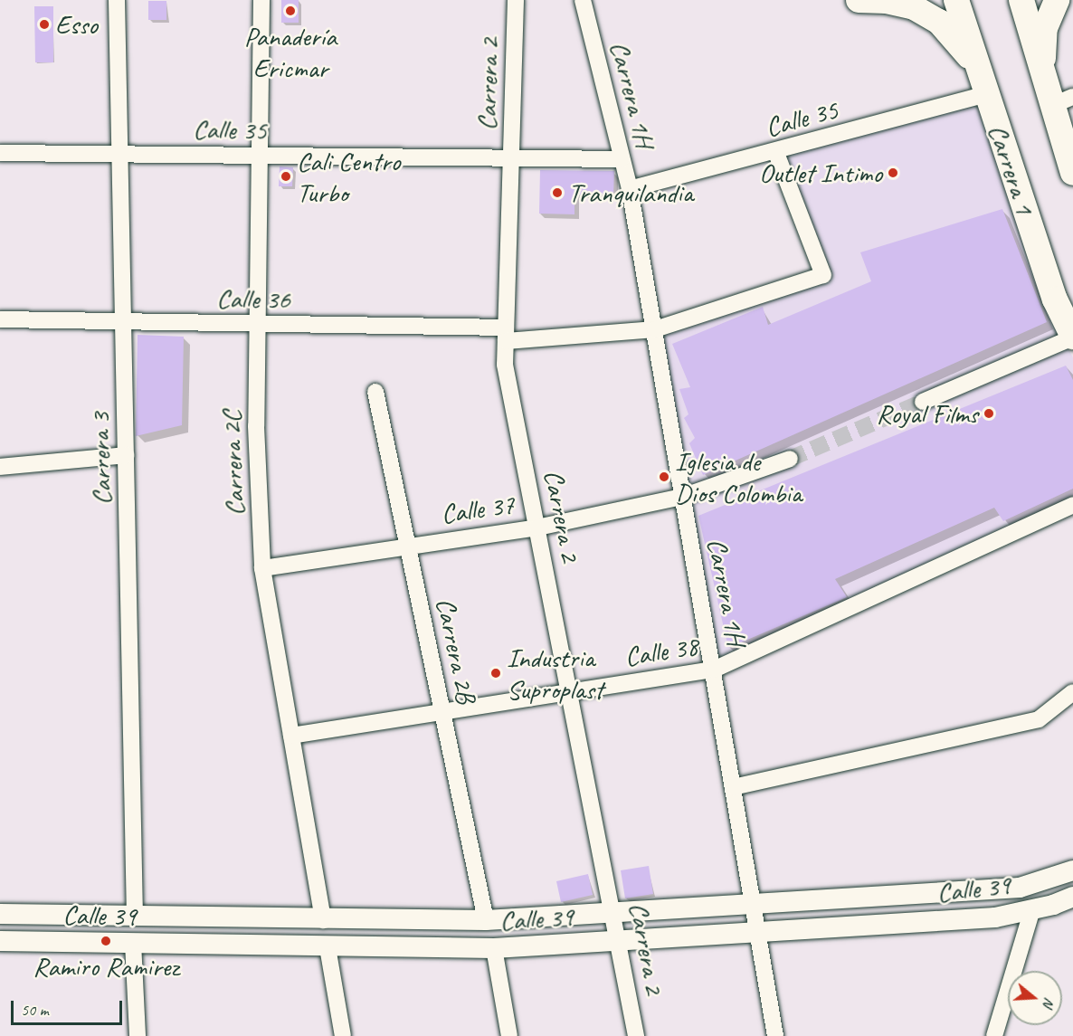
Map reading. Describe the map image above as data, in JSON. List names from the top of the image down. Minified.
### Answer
{"streets":{"main road":["Carrera 1"],"street":["Carrera 2","Carrera 1H","Calle 35","Calle 36","Carrera 3","Carrera 2C","Calle 37","Carrera 2B","Calle 38","Calle 39"]},"crossings":[["Carrera 2","Calle 35"],["Carrera 2","Calle 36"],["Carrera 2","Calle 37"],["Carrera 2","Calle 38"],["Carrera 2","Calle 39"],["Carrera 1H","Calle 35"],["Carrera 1H","Calle 36"],["Carrera 1H","Calle 37"],["Carrera 1H","Calle 38"],["Carrera 1H","Calle 39"],["Calle 35","Carrera 1"],["Calle 35","Calle 36"],["Calle 35","Carrera 3"],["Calle 35","Carrera 2C"],["Calle 36","Carrera 3"],["Calle 36","Carrera 2C"],["Carrera 3","Calle 39"],["Carrera 2C","Calle 37"],["Carrera 2C","Calle 38"],["Carrera 2C","Calle 39"],["Calle 37","Carrera 2B"],["Carrera 2B","Calle 38"],["Carrera 2B","Calle 39"]],"places":["Panadería Ericmar","Esso","Outlet Intimo","Cali Centro Turbo","Tranquilandia","Royal Films","Iglesia de Dios Colombia","Industria Suproplast","Ramiro Ramirez"],"scale_bar":"50 m","north":"right"}
